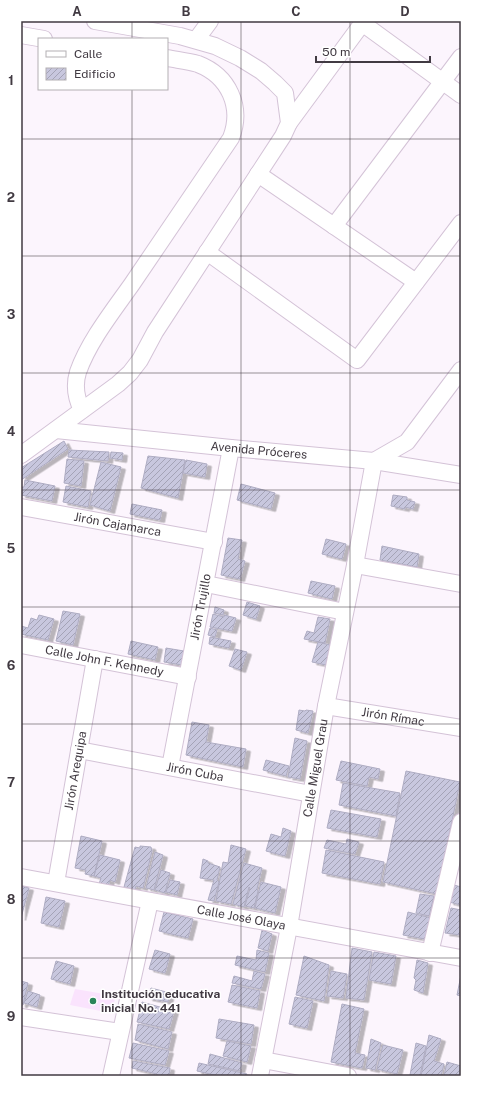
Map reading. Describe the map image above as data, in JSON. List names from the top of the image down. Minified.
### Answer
{"streets":{"street":["Avenida Próceres","Jirón Cajamarca","Jirón Trujillo","Calle John F. Kennedy","Jirón Rímac","Calle Miguel Grau","Jirón Arequipa","Jirón Cuba","Calle José Olaya"]},"crossings":[["Avenida Próceres","Jirón Trujillo"],["Avenida Próceres","Calle Miguel Grau"],["Jirón Cajamarca","Jirón Trujillo"],["Jirón Trujillo","Calle John F. Kennedy"],["Jirón Trujillo","Jirón Cuba"],["Calle John F. Kennedy","Jirón Arequipa"],["Jirón Rímac","Calle Miguel Grau"],["Calle Miguel Grau","Jirón Cuba"],["Calle Miguel Grau","Calle José Olaya"],["Jirón Arequipa","Jirón Cuba"],["Jirón Arequipa","Calle José Olaya"]],"places":["Institución educativa inicial No. 441"],"legend":["Calle","Edificio"],"scale_bar":"50 m","grid":{"columns":["A","B","C","D"],"rows":["1","2","3","4","5","6","7","8","9"]}}
